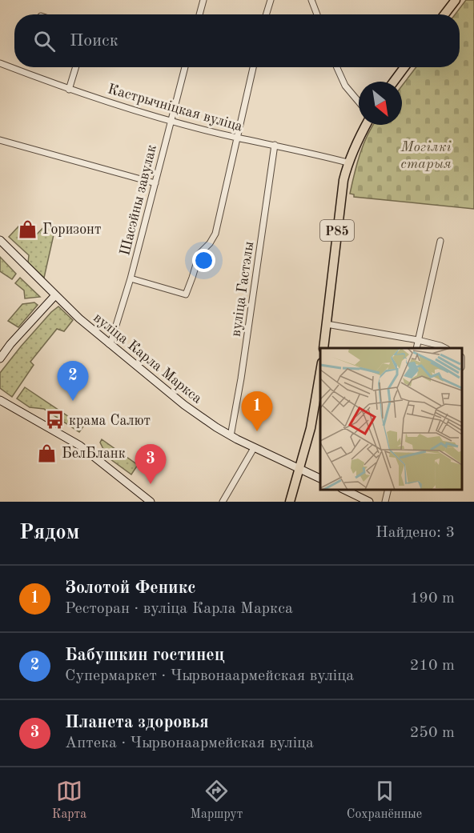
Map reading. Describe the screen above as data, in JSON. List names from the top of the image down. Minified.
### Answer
{"streets":{"main road":["Р85"],"street":["Кастрычніцкая вуліца","Шасэйны завулак","вуліца Гастэлы","вуліца Карла Маркса"]},"crossings":[["Кастрычніцкая вуліца","Шасэйны завулак"],["Кастрычніцкая вуліца","Р85"],["Кастрычніцкая вуліца","вуліца Гастэлы"],["Шасэйны завулак","вуліца Карла Маркса"],["вуліца Гастэлы","вуліца Карла Маркса"]],"parks":["Могілкі старыя"],"places":{"shop":["Горизонт","БелБланк"],"bus stop":["крама Салют"]},"north":"bottom right","page":{"search":"Поиск","pins":["2","1","3"],"heading":["Рядом","Найдено: 3"],"list":[{"mark":"1","name":"Золотой Феникс","note":"Ресторан · вуліца Карла Маркса","value":"190 m"},{"mark":"2","name":"Бабушкин гостинец","note":"Супермаркет · Чырвонаармейская вуліца","value":"210 m"},{"mark":"3","name":"Планета здоровья","note":"Аптека · Чырвонаармейская вуліца","value":"250 m"}],"nav":["Карта","Маршрут","Сохранённые"]}}
